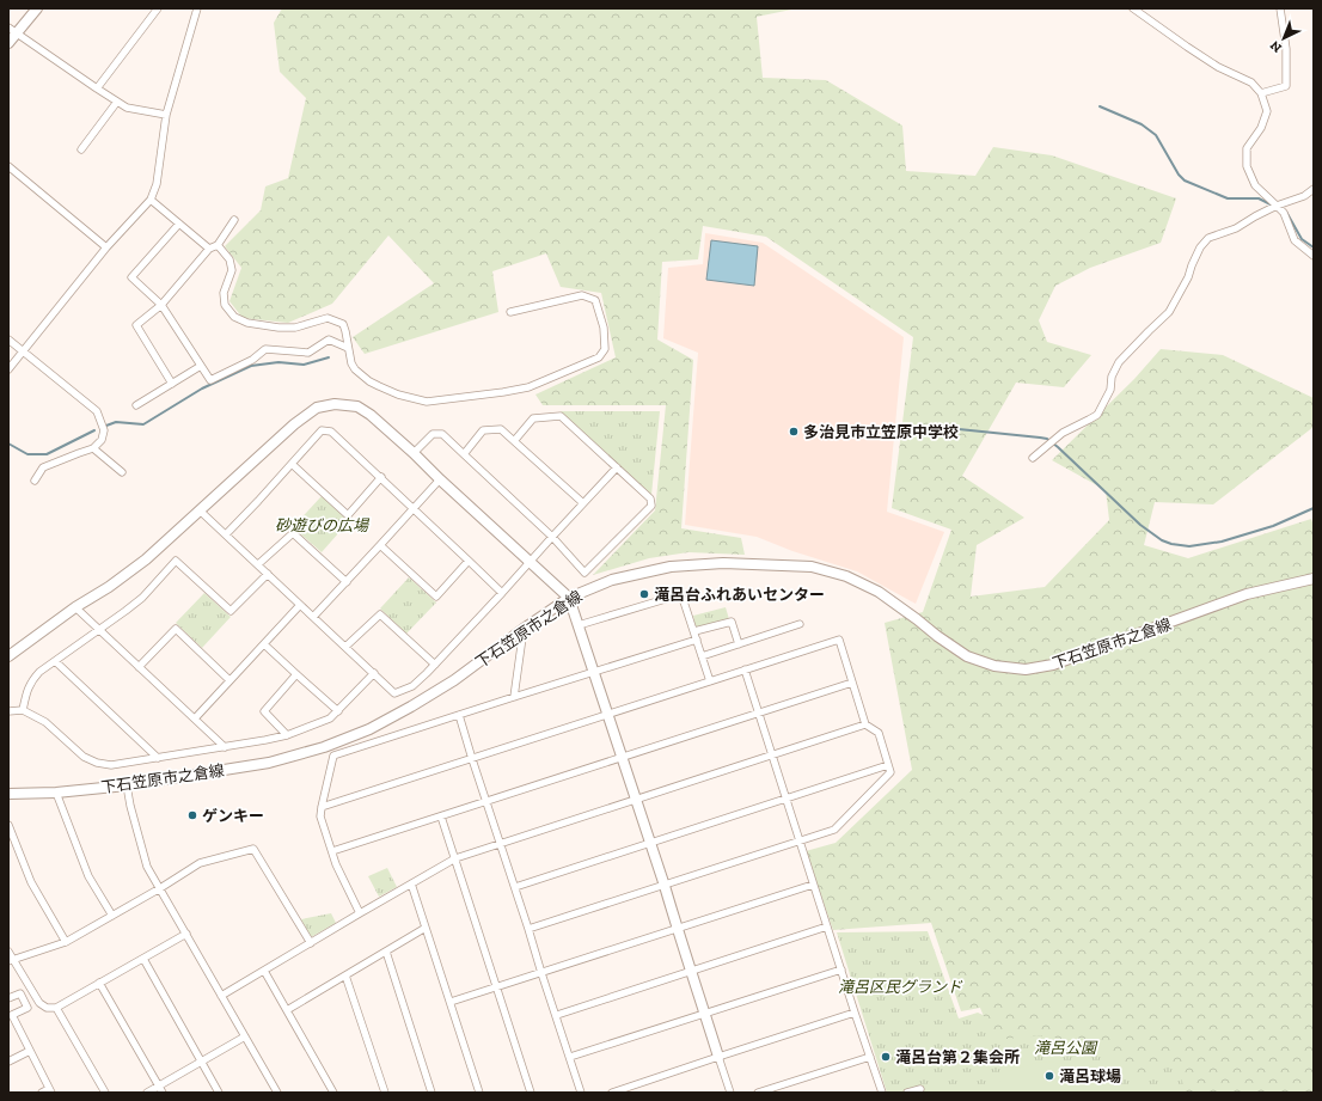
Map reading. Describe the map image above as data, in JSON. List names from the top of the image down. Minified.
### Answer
{"streets":{"main road":["下石笠原市之倉線"]},"parks":["砂遊びの広場","滝呂区民グランド","滝呂公園"],"places":["多治見市立笠原中学校","滝呂台ふれあいセンター","ゲンキー","滝呂台第２集会所","滝呂球場"],"north":"bottom left"}
